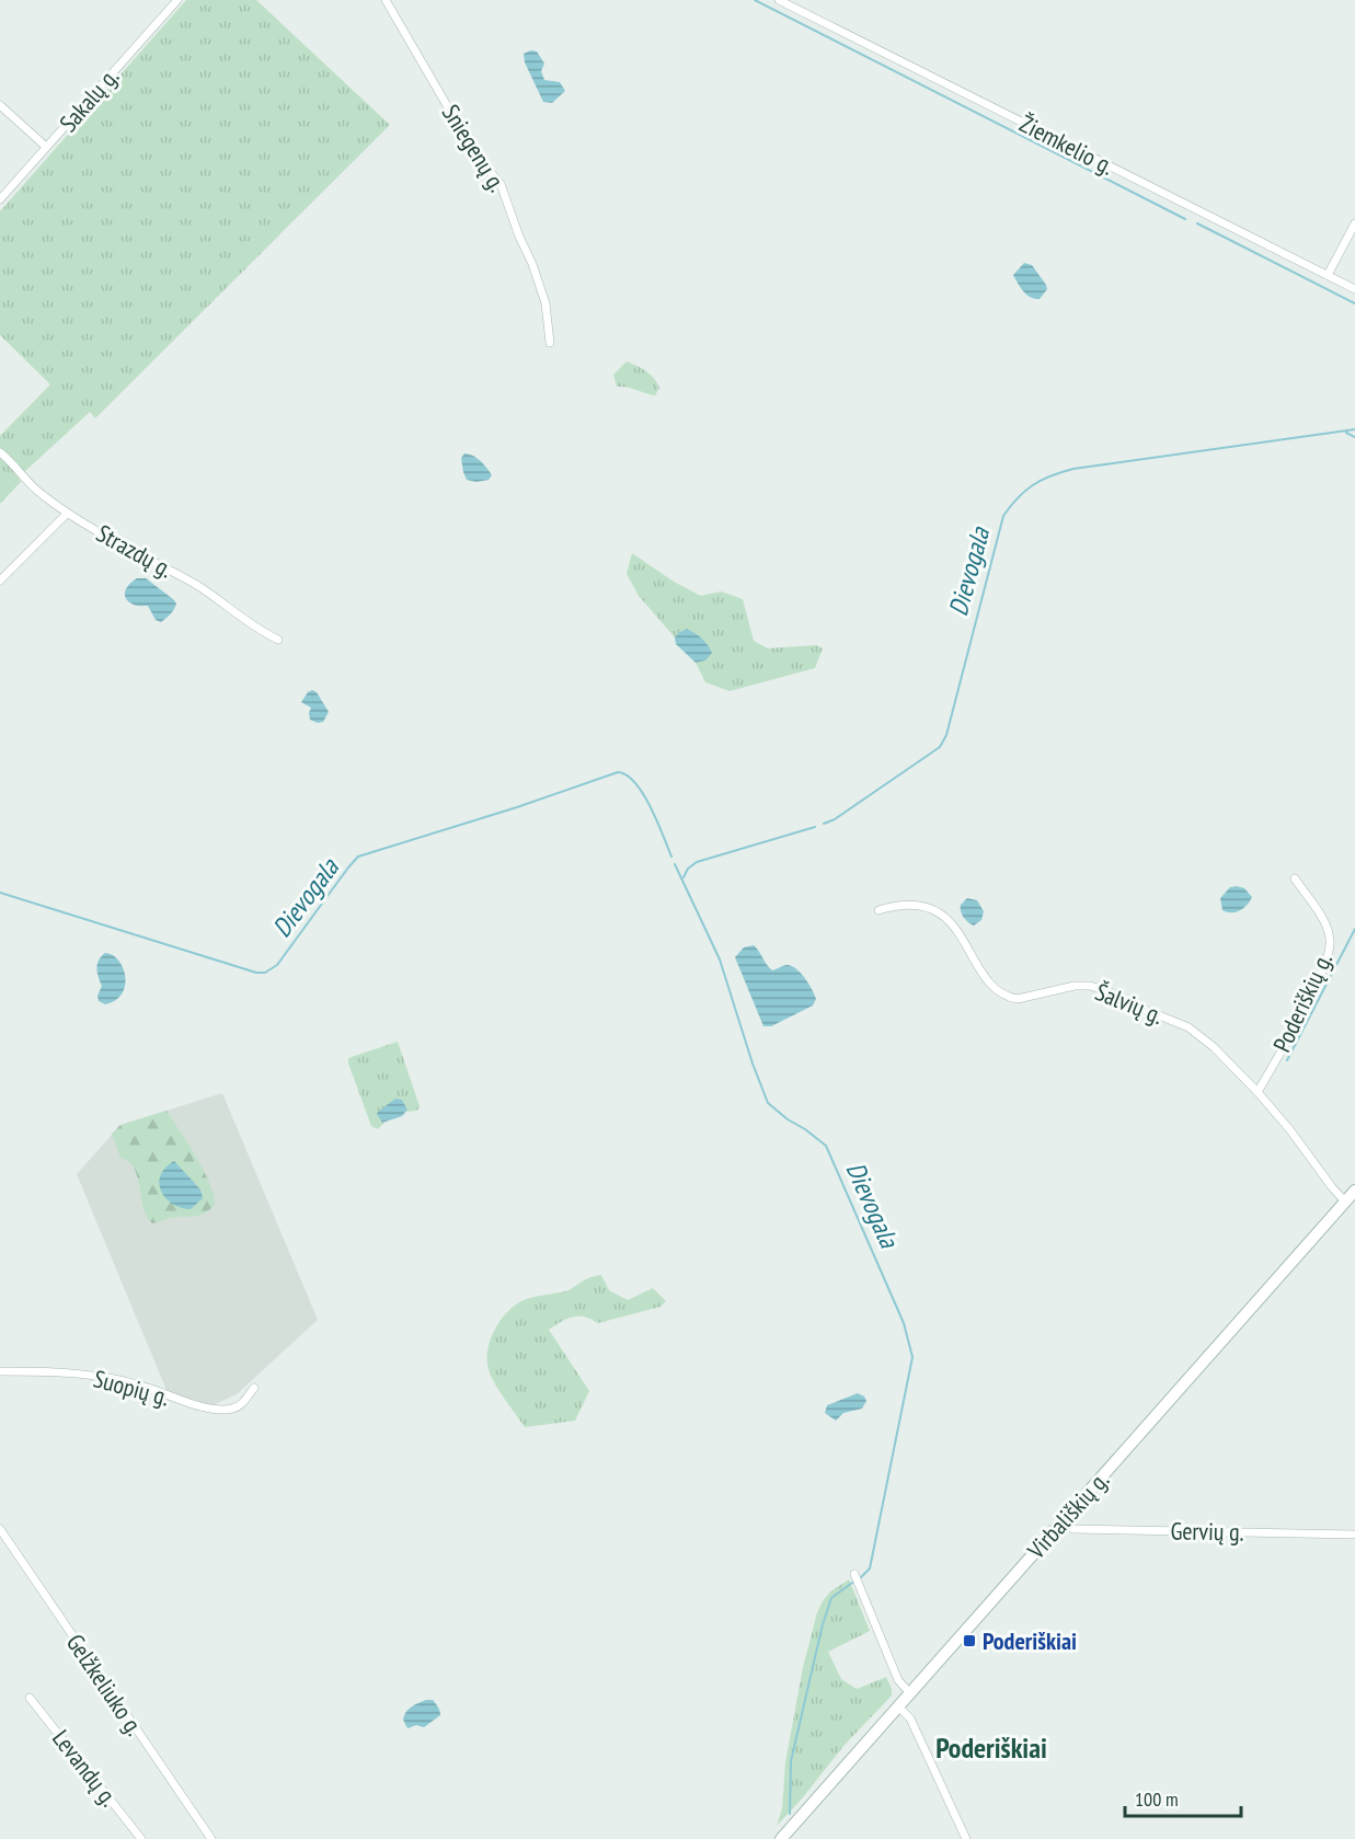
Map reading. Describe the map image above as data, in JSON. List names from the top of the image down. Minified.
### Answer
{"streets":{"main road":["Virbališkių g."],"street":["Sakalų g.","Žiemkelio g.","Sniegenų g.","Strazdų g.","Poderiškių g.","Šalvių g.","Suopių g.","Gervių g.","Gelžkeliuko g.","Levandų g."]},"crossings":[["Poderiškių g.","Šalvių g."],["Šalvių g.","Virbališkių g."],["Virbališkių g.","Gervių g."]],"districts":["Poderiškiai"],"water":["Dievogala"],"places":{"transit":["Poderiškiai"]},"scale_bar":"100 m"}
